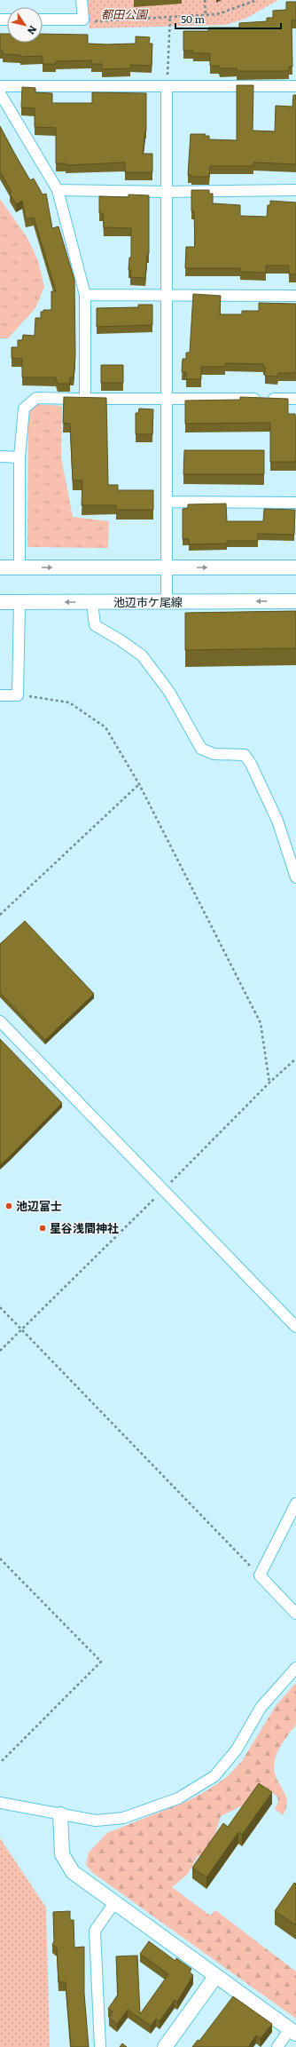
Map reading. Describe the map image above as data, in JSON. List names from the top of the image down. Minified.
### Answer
{"streets":{"street":["池辺市ケ尾線"]},"parks":["都田公園"],"places":["池辺富士","星谷浅間神社"],"scale_bar":"50 m","north":"bottom right"}
